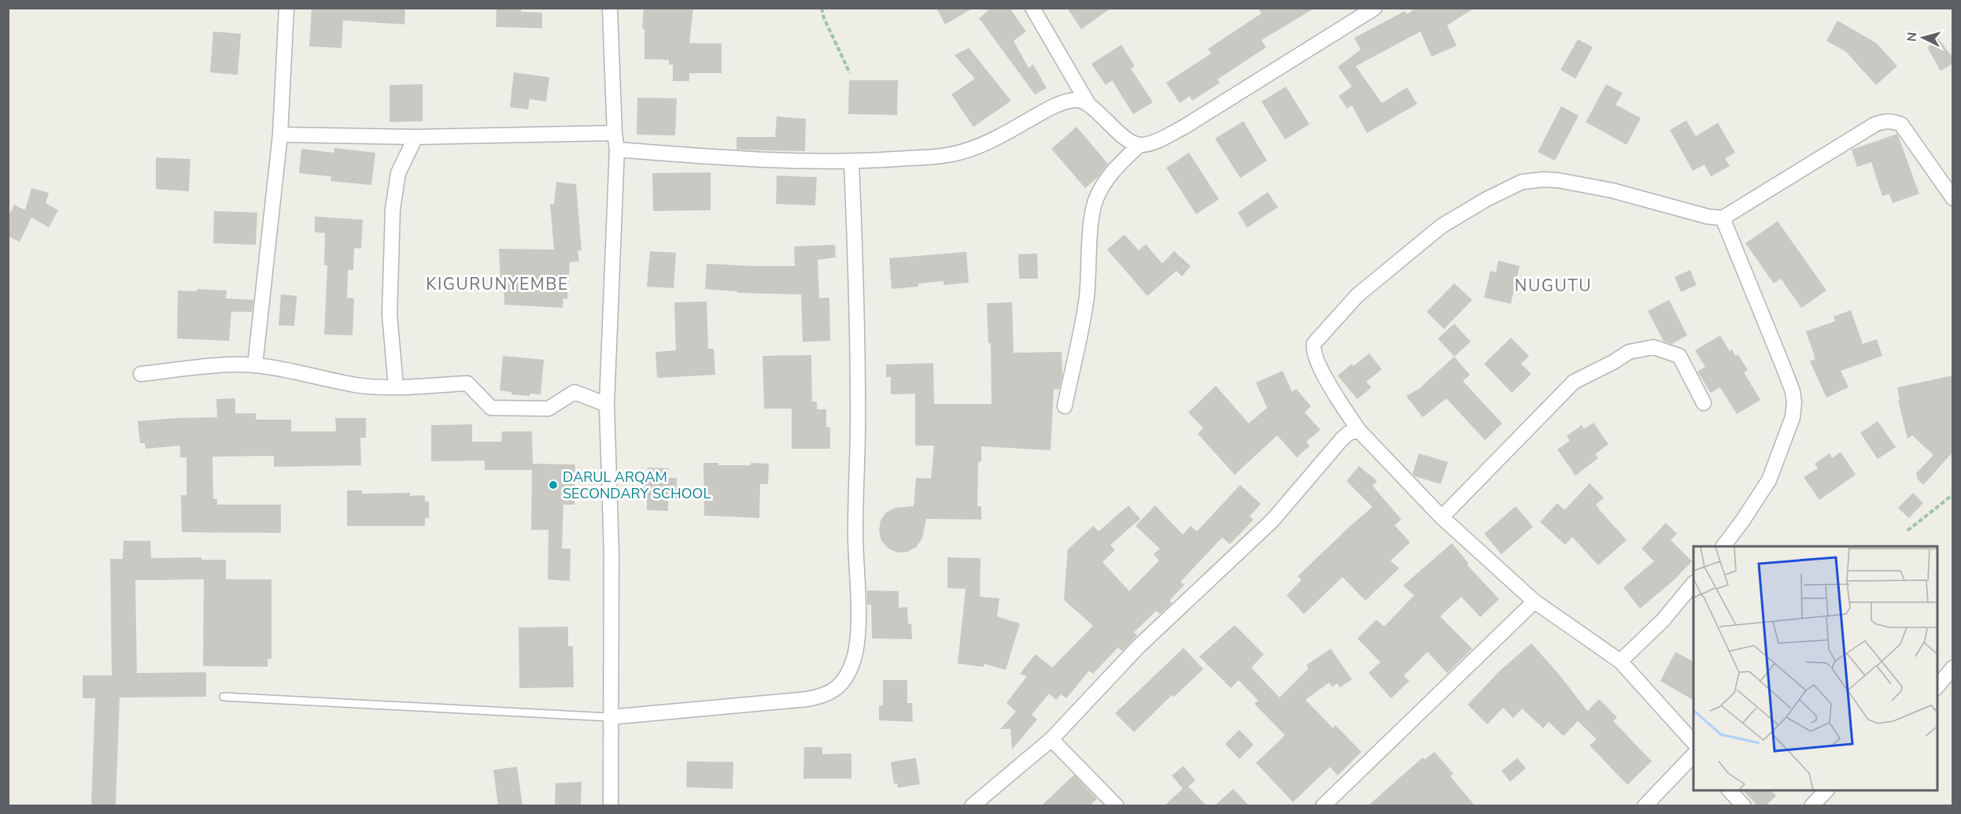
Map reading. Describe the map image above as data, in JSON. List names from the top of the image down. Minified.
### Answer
{"districts":["KIGURUNYEMBE","NUGUTU"],"places":["DARUL ARQAM SECONDARY SCHOOL"],"north":"left"}
